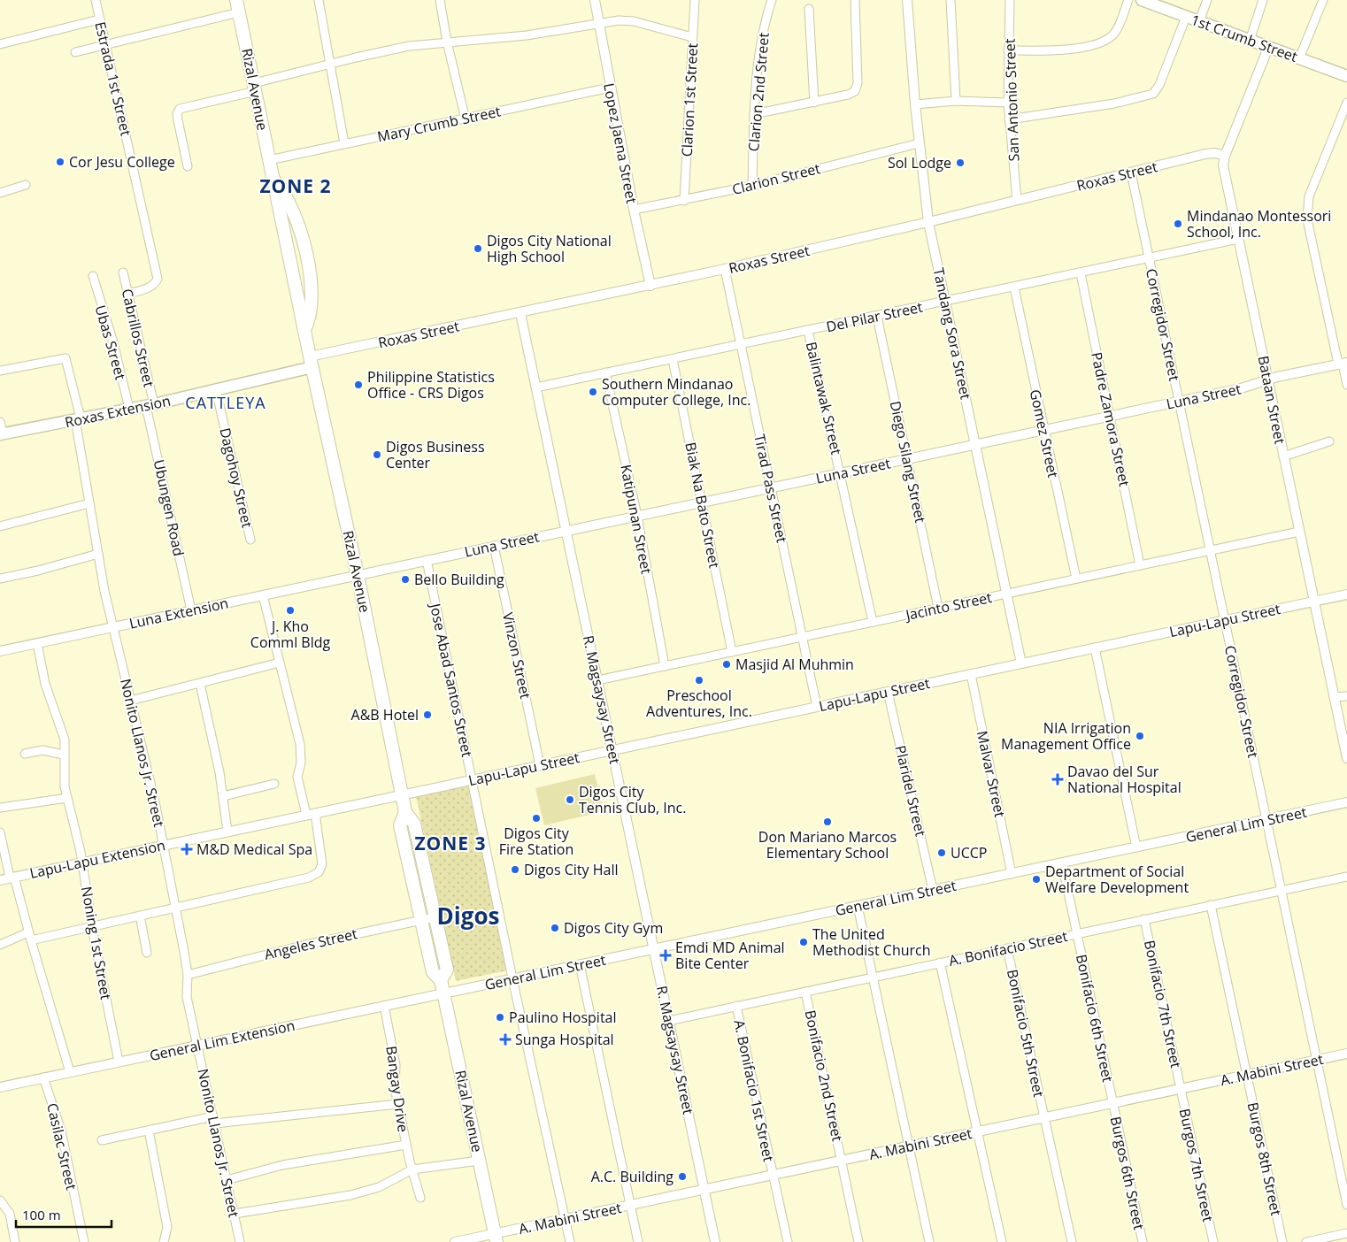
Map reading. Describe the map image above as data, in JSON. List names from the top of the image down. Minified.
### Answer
{"streets":{"main road":["1st Crumb Street","Rizal Avenue","Roxas Extension"],"street":["Estrada 1st Street","Clarion 2nd Street","Clarion 1st Street","San Antonio Street","Mary Crumb Street","Lopez Jaena Street","Roxas Street","Clarion Street","Del Pilar Street","Corregidor Street","Tandang Sora Street","Cabrillos Street","Ubas Street","Luna Street","Balintawak Street","Bataan Street","Padre Zamora Street","Gomez Street","Diego Silang Street","Dagohoy Street","Tirad Pass Street","Biak Na Bato Street","Ubungen Road","Katipunan Street","Jacinto Street","Luna Extension","Lapu-Lapu Street","Vinzon Street","Jose Abad Santos Street","R. Magsaysay Street","Nonito Llanos Jr. Street","Malvar Street","Plaridel Street","General Lim Street","Lapu-Lapu Extension","Noning 1st Street","Angeles Street","A. Bonifacio Street","Bonifacio 7th Street","Bonifacio 6th Street","Bonifacio 5th Street","General Lim Extension","A. Mabini Street","Bonifacio 2nd Street","Bangay Drive","A. Bonifacio 1st Street","Casilac Street","Burgos 8th Street","Burgos 7th Street","Burgos 6th Street"]},"crossings":[["1st Crumb Street","Bataan Street"],["Estrada 1st Street","Cabrillos Street"],["Rizal Avenue","Mary Crumb Street"],["Rizal Avenue","Roxas Street"],["Rizal Avenue","Luna Street"],["Rizal Avenue","Roxas Extension"],["Rizal Avenue","Luna Extension"],["Rizal Avenue","Lapu-Lapu Street"],["Rizal Avenue","General Lim Street"],["Rizal Avenue","Lapu-Lapu Extension"],["Rizal Avenue","Angeles Street"],["Rizal Avenue","General Lim Extension"],["Rizal Avenue","A. Mabini Street"],["Clarion 2nd Street","Clarion Street"],["Clarion 1st Street","Clarion Street"],["San Antonio Street","Roxas Street"],["Mary Crumb Street","Lopez Jaena Street"],["Lopez Jaena Street","Roxas Street"],["Lopez Jaena Street","Clarion Street"],["Roxas Street","Corregidor Street"],["Roxas Street","Tandang Sora Street"],["Roxas Street","Bataan Street"],["Roxas Street","Roxas Extension"],["Roxas Street","Tirad Pass Street"],["Roxas Street","R. Magsaysay Street"],["Clarion Street","Tandang Sora Street"],["Del Pilar Street","Corregidor Street"],["Del Pilar Street","Tandang Sora Street"],["Del Pilar Street","Balintawak Street"],["Del Pilar Street","Bataan Street"],["Del Pilar Street","Padre Zamora Street"],["Del Pilar Street","Gomez Street"],["Del Pilar Street","Diego Silang Street"],["Del Pilar Street","Tirad Pass Street"],["Del Pilar Street","Biak Na Bato Street"],["Del Pilar Street","Katipunan Street"],["Del Pilar Street","R. Magsaysay Street"],["Corregidor Street","Luna Street"],["Corregidor Street","Jacinto Street"],["Corregidor Street","Lapu-Lapu Street"],["Corregidor Street","General Lim Street"],["Corregidor Street","A. Bonifacio Street"],["Corregidor Street","A. Mabini Street"],["Tandang Sora Street","Luna Street"],["Tandang Sora Street","Jacinto Street"],["Tandang Sora Street","Lapu-Lapu Street"],["Cabrillos Street","Roxas Extension"],["Cabrillos Street","Ubungen Road"],["Ubas Street","Roxas Extension"],["Luna Street","Balintawak Street"],["Luna Street","Bataan Street"],["Luna Street","Padre Zamora Street"],["Luna Street","Gomez Street"],["Luna Street","Diego Silang Street"],["Luna Street","Tirad Pass Street"],["Luna Street","Biak Na Bato Street"],["Luna Street","Katipunan Street"],["Luna Street","Luna Extension"],["Luna Street","Vinzon Street"],["Luna Street","Jose Abad Santos Street"],["Luna Street","R. Magsaysay Street"],["Balintawak Street","Jacinto Street"],["Bataan Street","Jacinto Street"],["Bataan Street","Lapu-Lapu Street"],["Roxas Extension","Dagohoy Street"],["Roxas Extension","Ubungen Road"],["Roxas Extension","Nonito Llanos Jr. Street"],["Padre Zamora Street","Jacinto Street"],["Gomez Street","Jacinto Street"],["Diego Silang Street","Jacinto Street"],["Tirad Pass Street","Jacinto Street"],["Tirad Pass Street","Lapu-Lapu Street"],["Biak Na Bato Street","Jacinto Street"],["Ubungen Road","Luna Extension"],["Katipunan Street","Jacinto Street"],["Jacinto Street","R. Magsaysay Street"],["Luna Extension","Nonito Llanos Jr. Street"],["Luna Extension","Noning 1st Street"],["Lapu-Lapu Street","Vinzon Street"],["Lapu-Lapu Street","Jose Abad Santos Street"],["Lapu-Lapu Street","R. Magsaysay Street"],["Lapu-Lapu Street","Malvar Street"],["Lapu-Lapu Street","Plaridel Street"],["Lapu-Lapu Street","Lapu-Lapu Extension"],["Jose Abad Santos Street","General Lim Street"],["Jose Abad Santos Street","A. Mabini Street"],["R. Magsaysay Street","General Lim Street"],["R. Magsaysay Street","A. Bonifacio Street"],["R. Magsaysay Street","A. Mabini Street"],["Nonito Llanos Jr. Street","Lapu-Lapu Extension"],["Nonito Llanos Jr. Street","Angeles Street"],["Nonito Llanos Jr. Street","General Lim Extension"],["Malvar Street","General Lim Street"],["Plaridel Street","General Lim Street"],["General Lim Street","Bonifacio 6th Street"],["General Lim Street","General Lim Extension"],["Lapu-Lapu Extension","Noning 1st Street"],["Noning 1st Street","General Lim Extension"],["A. Bonifacio Street","Bonifacio 7th Street"],["A. Bonifacio Street","Bonifacio 6th Street"],["A. Bonifacio Street","Bonifacio 5th Street"],["A. Bonifacio Street","Bonifacio 2nd Street"],["A. Bonifacio Street","A. Bonifacio 1st Street"],["A. Bonifacio Street","Burgos 8th Street"],["Bonifacio 7th Street","A. Mabini Street"],["Bonifacio 7th Street","Burgos 7th Street"],["Bonifacio 6th Street","A. Mabini Street"],["Bonifacio 6th Street","Burgos 6th Street"],["Bonifacio 5th Street","A. Mabini Street"],["General Lim Extension","Bangay Drive"],["General Lim Extension","Casilac Street"],["A. Mabini Street","Bonifacio 2nd Street"],["A. Mabini Street","A. Bonifacio 1st Street"],["A. Mabini Street","Burgos 8th Street"],["A. Mabini Street","Burgos 7th Street"],["A. Mabini Street","Burgos 6th Street"]],"districts":["ZONE 2","CATTLEYA","ZONE 3","Digos"],"places":{"other":["Cor Jesu College","Sol Lodge","Mindanao Montessori School, Inc.","Digos City National High School","Philippine Statistics Office - CRS Digos","Southern Mindanao Computer College, Inc.","Digos Business Center","Bello Building","J. Kho Comml Bldg","Masjid Al Muhmin","Preschool Adventures, Inc.","A&B Hotel","NIA Irrigation Management Office","Digos City Tennis Club, Inc.","Digos City Fire Station","Don Mariano Marcos Elementary School","UCCP","Digos City Hall","Department of Social Welfare Development","Digos City Gym","The United Methodist Church","Paulino Hospital","A.C. Building"],"health":["Davao del Sur National Hospital","M&D Medical Spa","Emdi MD Animal Bite Center","Sunga Hospital"]},"scale_bar":"100 m"}
